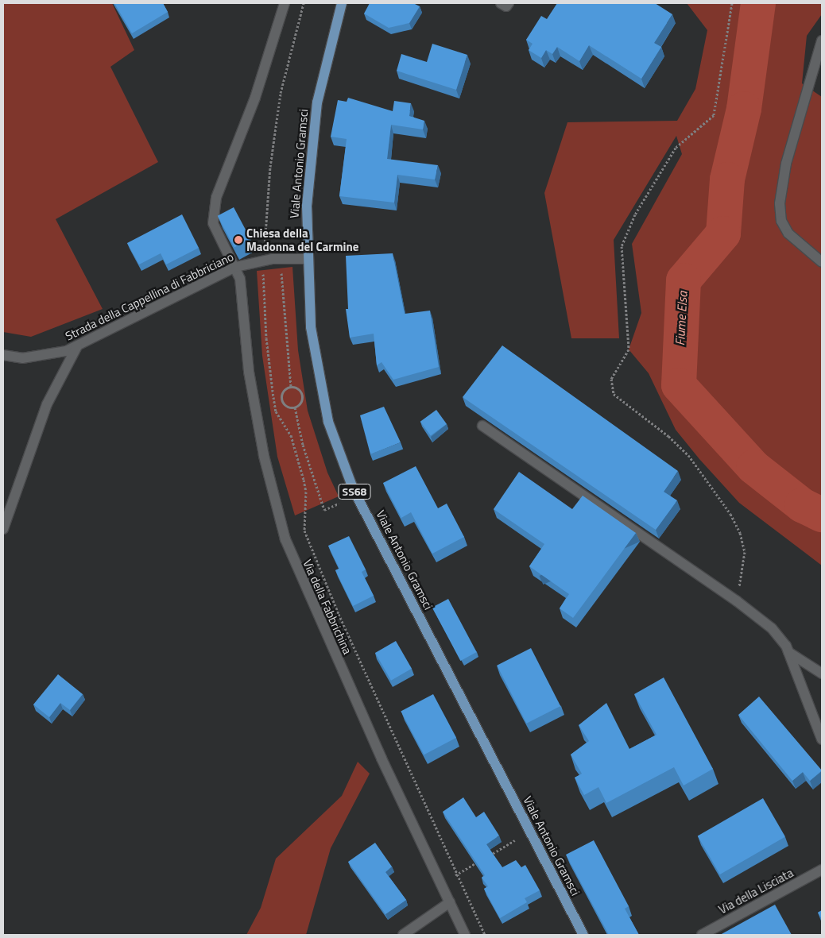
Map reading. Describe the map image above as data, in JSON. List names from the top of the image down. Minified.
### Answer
{"streets":{"main road":["Viale Antonio Gramsci","SS68"],"street":["Strada della Cappellina di Fabbriciano","Via della Fabbrichina","Via della Lisciata"]},"crossings":[["Viale Antonio Gramsci","Strada della Cappellina di Fabbriciano"],["Strada della Cappellina di Fabbriciano","Via della Fabbrichina"]],"water":["Fiume Elsa"],"places":["Chiesa della Madonna del Carmine"]}
